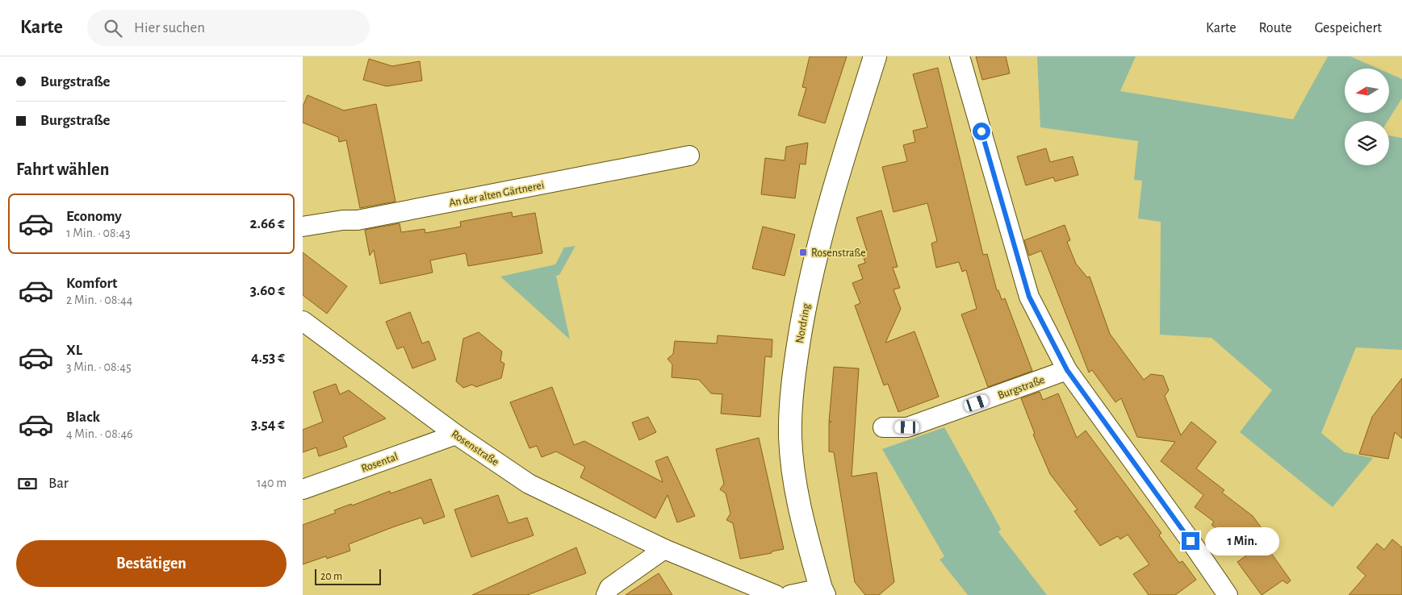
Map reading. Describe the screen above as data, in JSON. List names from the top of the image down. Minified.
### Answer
{"streets":{"street":["An der alten Gärtnerei","Nordring","Burgstraße","Rosenstraße","Rosental"]},"crossings":[["Rosenstraße","Rosental"]],"places":{"transit":["Rosenstraße"]},"scale_bar":"20 m","north":"left","page":{"header":"Karte","search":"Hier suchen","nav":["Karte","Route","Gespeichert"],"banner":["Burgstraße","Burgstraße"],"heading":"Fahrt wählen","list":[{"name":"Economy","note":"1 Min. · 08:43","value":"2.66 €"},{"name":"Komfort","note":"2 Min. · 08:44","value":"3.60 €"},{"name":"XL","note":"3 Min. · 08:45","value":"4.53 €"},{"name":"Black","note":"4 Min. · 08:46","value":"3.54 €"}],"pay":["Bar","140 m"],"bubble":"1 Min.","buttons":"Bestätigen","scale":"20 m"}}
